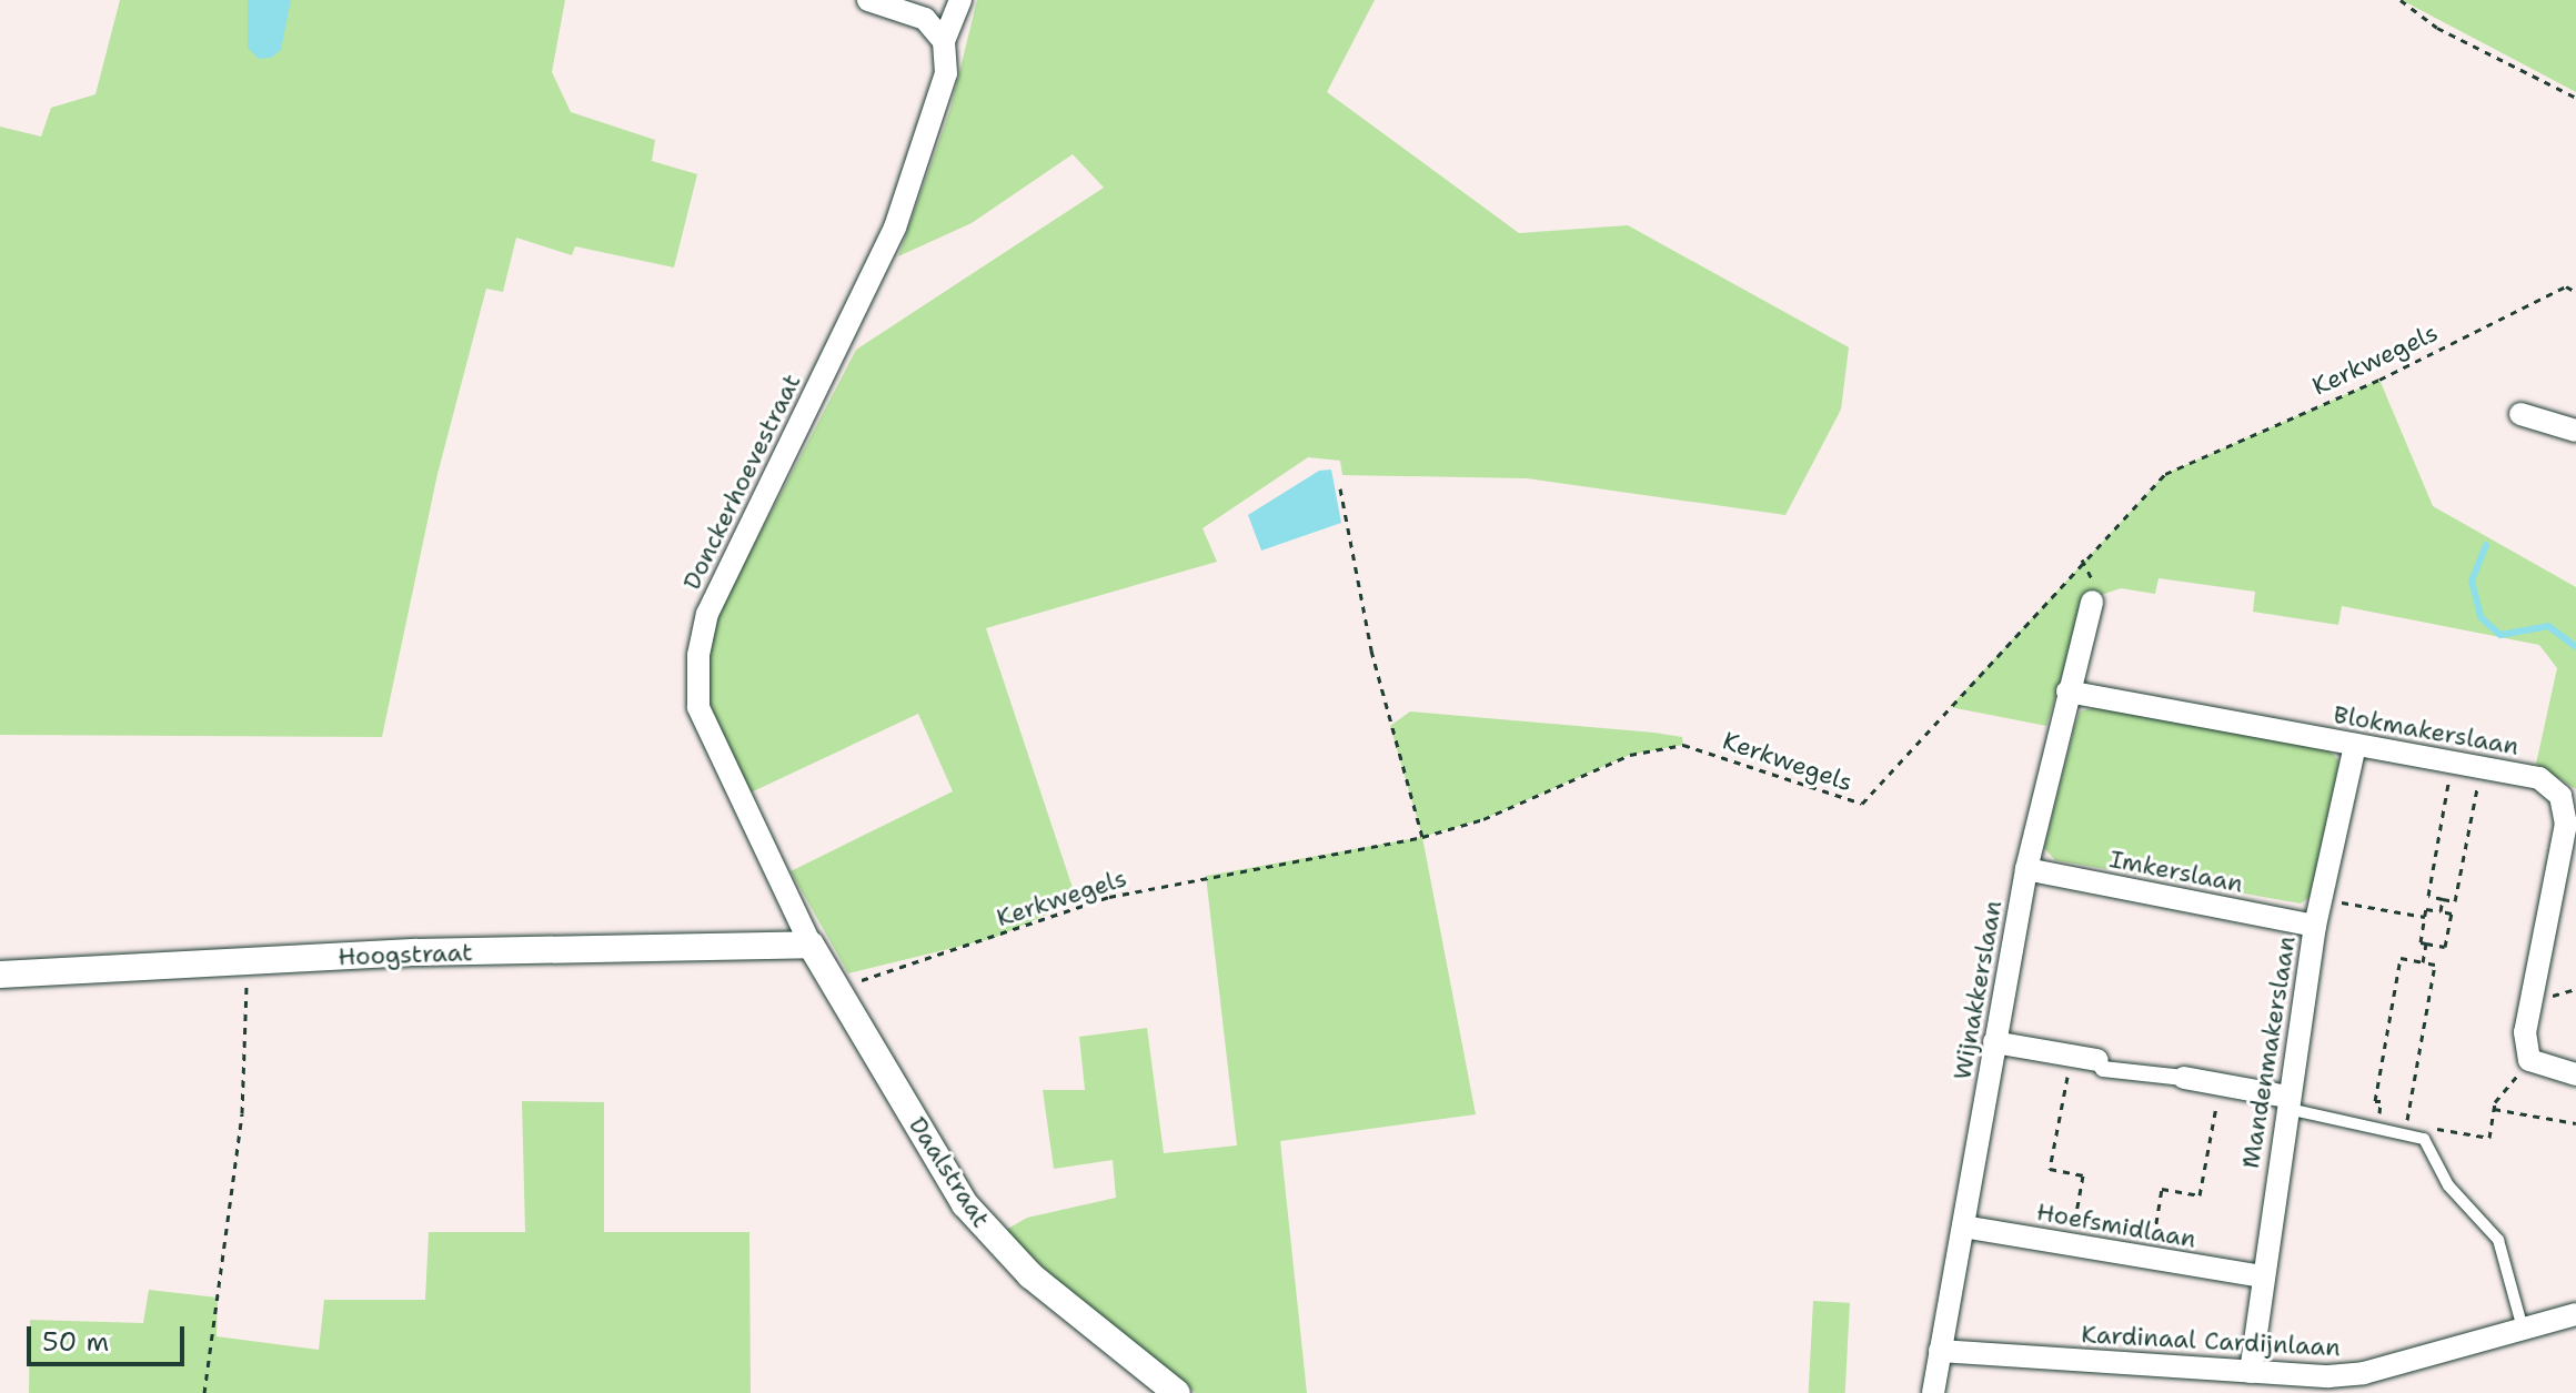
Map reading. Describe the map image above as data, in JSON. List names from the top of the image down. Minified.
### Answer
{"streets":{"street":["Donckerhoevestraat","Blokmakerslaan","Imkerslaan","Hoogstraat","Wijnakkerslaan","Mandenmakerslaan","Daalstraat","Hoefsmidlaan","Kardinaal Cardijnlaan"],"path":["Kerkwegels"]},"crossings":[["Kerkwegels","Daalstraat"],["Donckerhoevestraat","Hoogstraat"],["Donckerhoevestraat","Daalstraat"],["Blokmakerslaan","Wijnakkerslaan"],["Blokmakerslaan","Mandenmakerslaan"],["Imkerslaan","Wijnakkerslaan"],["Imkerslaan","Mandenmakerslaan"],["Hoogstraat","Daalstraat"],["Wijnakkerslaan","Hoefsmidlaan"],["Wijnakkerslaan","Kardinaal Cardijnlaan"],["Mandenmakerslaan","Hoefsmidlaan"],["Mandenmakerslaan","Kardinaal Cardijnlaan"]],"scale_bar":"50 m"}
